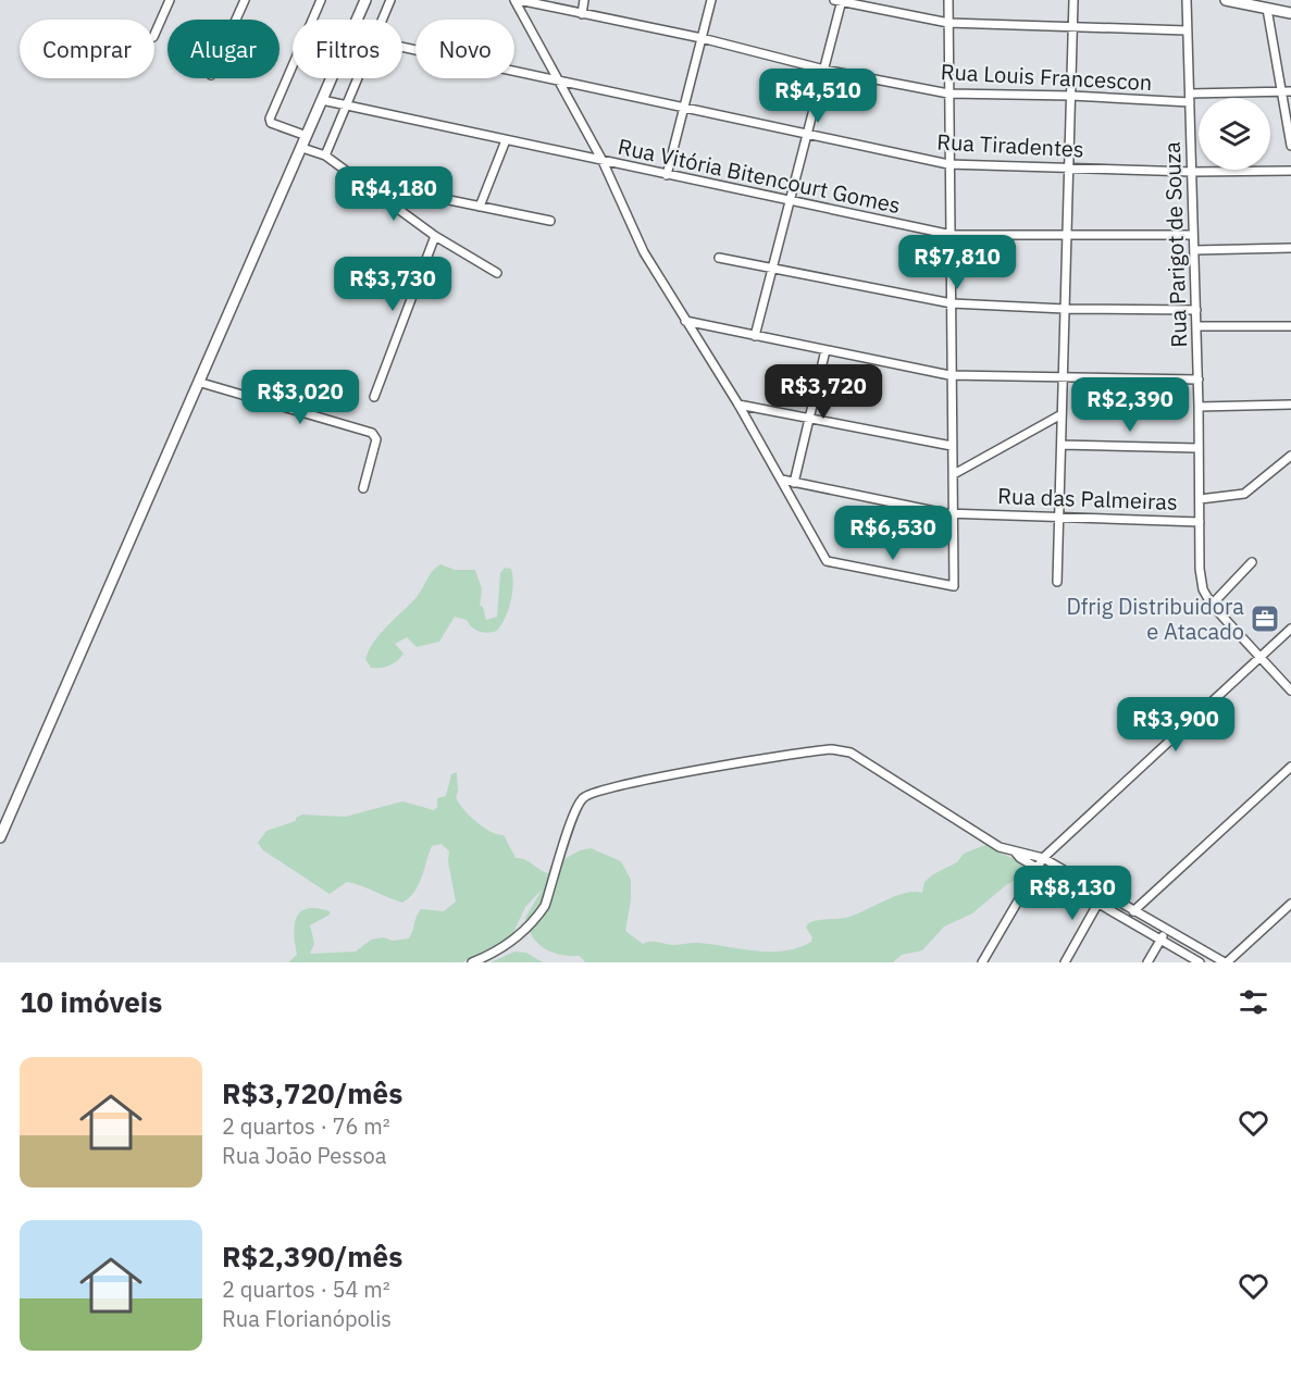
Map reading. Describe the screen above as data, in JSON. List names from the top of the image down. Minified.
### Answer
{"streets":{"street":["Rua Louis Francescon","Rua Tiradentes","Rua Vitória Bitencourt Gomes","Rua Parigot de Souza","Rua das Palmeiras"]},"crossings":[["Rua Louis Francescon","Rua Parigot de Souza"],["Rua Tiradentes","Rua Parigot de Souza"],["Rua Vitória Bitencourt Gomes","Rua Parigot de Souza"],["Rua Parigot de Souza","Rua das Palmeiras"]],"places":{"office":["Dfrig Distribuidora e Atacado"]},"page":{"chip":["Comprar","Alugar","Filtros","Novo"],"price":["R$4,510","R$4,180","R$7,810","R$3,730","R$3,720","R$3,020","R$2,390","R$6,530","R$3,900","R$8,130"],"heading":"10 imóveis","list":[{"name":"R$3,720/mês","note":"2 quartos · 76 m² · Rua João Pessoa"},{"name":"R$2,390/mês","note":"2 quartos · 54 m² · Rua Florianópolis"}]}}
